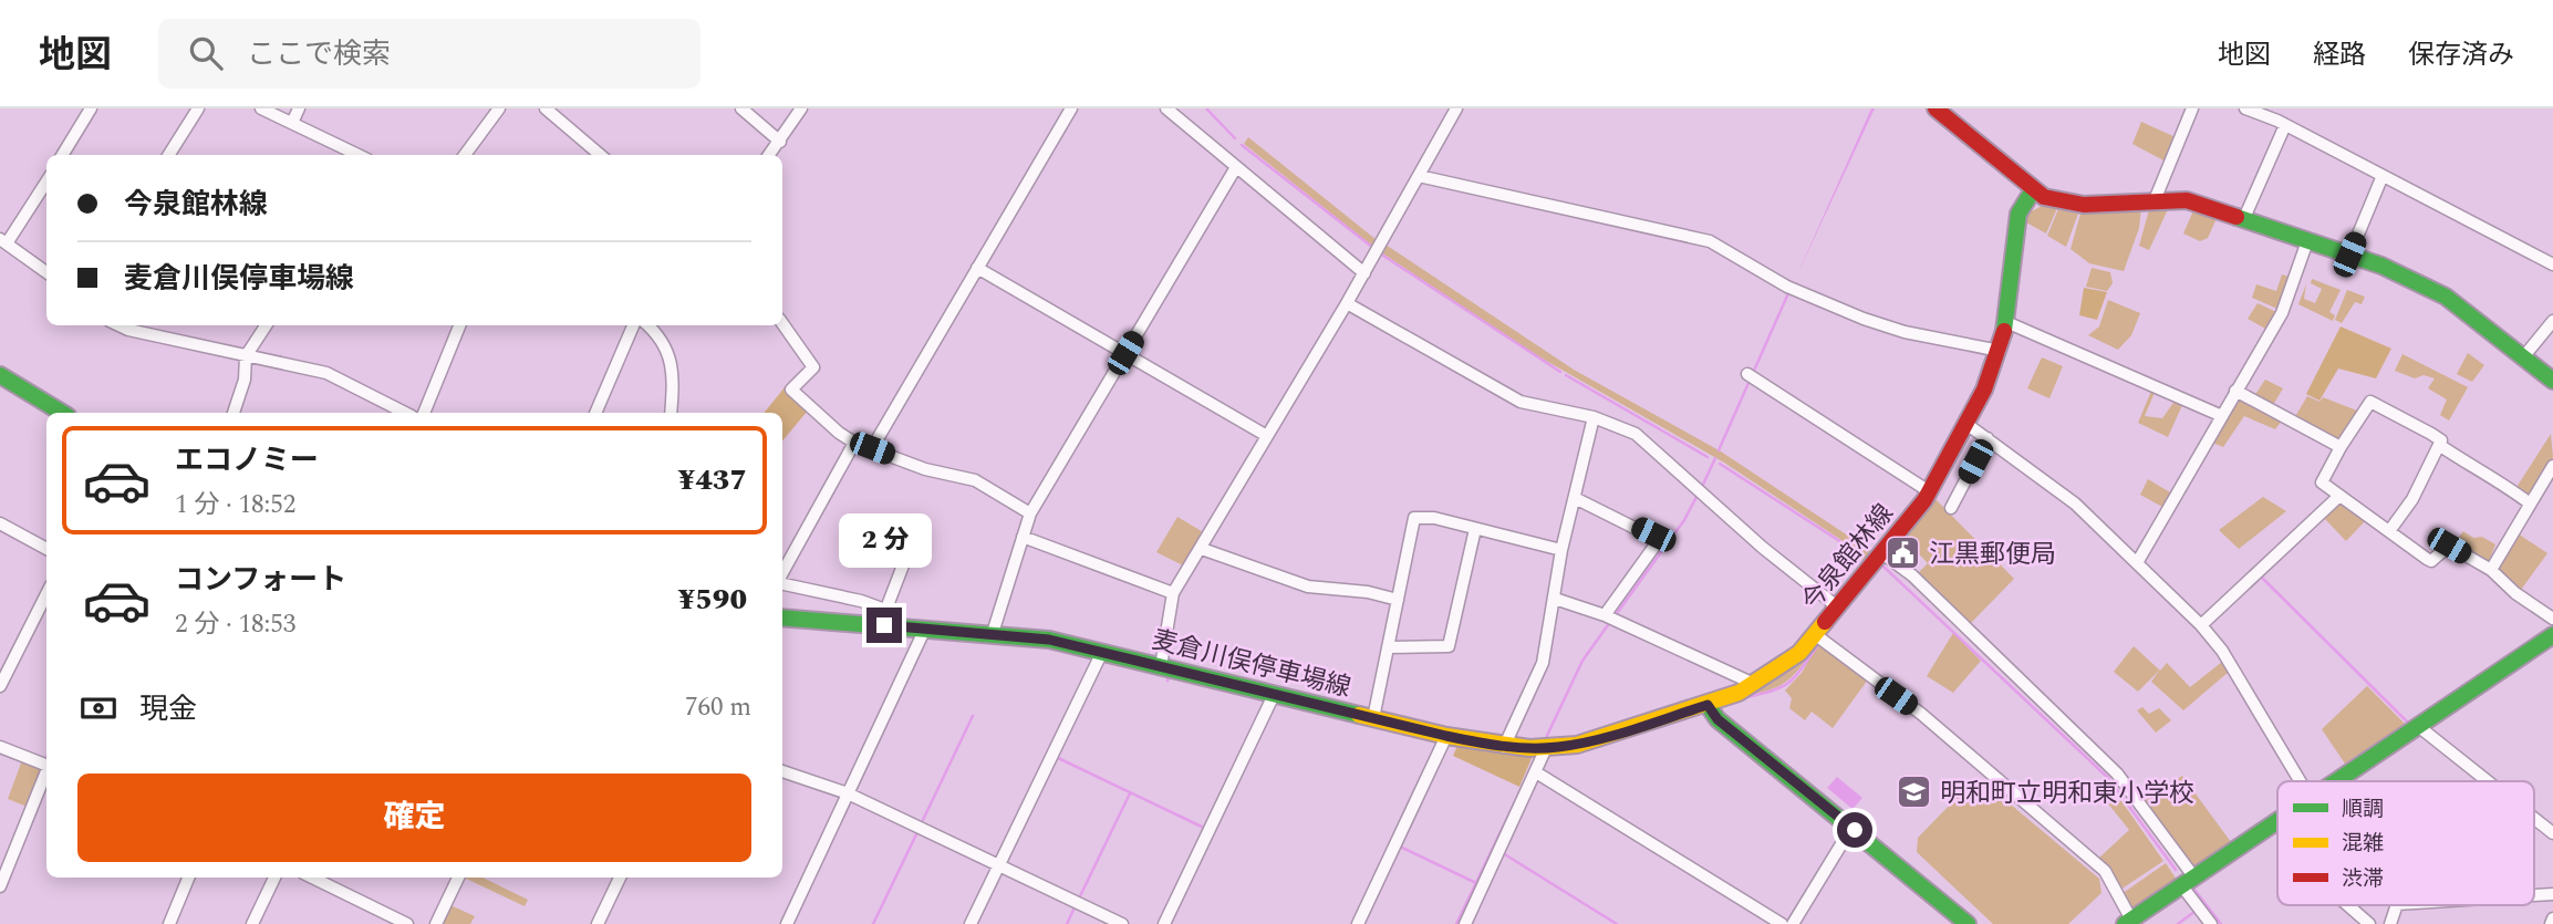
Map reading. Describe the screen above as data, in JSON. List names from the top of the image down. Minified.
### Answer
{"streets":{"main road":["今泉館林線","麦倉川俣停車場線"]},"crossings":[["今泉館林線","麦倉川俣停車場線"]],"places":{"public building":["江黒郵便局"],"school or university":["明和町立明和東小学校"]},"legend":["順調","混雑","渋滞"],"page":{"header":"地図","search":"ここで検索","nav":["地図","経路","保存済み"],"banner":["今泉館林線","麦倉川俣停車場線"],"list":[{"name":"エコノミー","note":"1 分 · 18:52","value":"¥437"},{"name":"コンフォート","note":"2 分 · 18:53","value":"¥590"}],"bubble":"2 分","pay":["現金","760 m"],"buttons":"確定"}}
